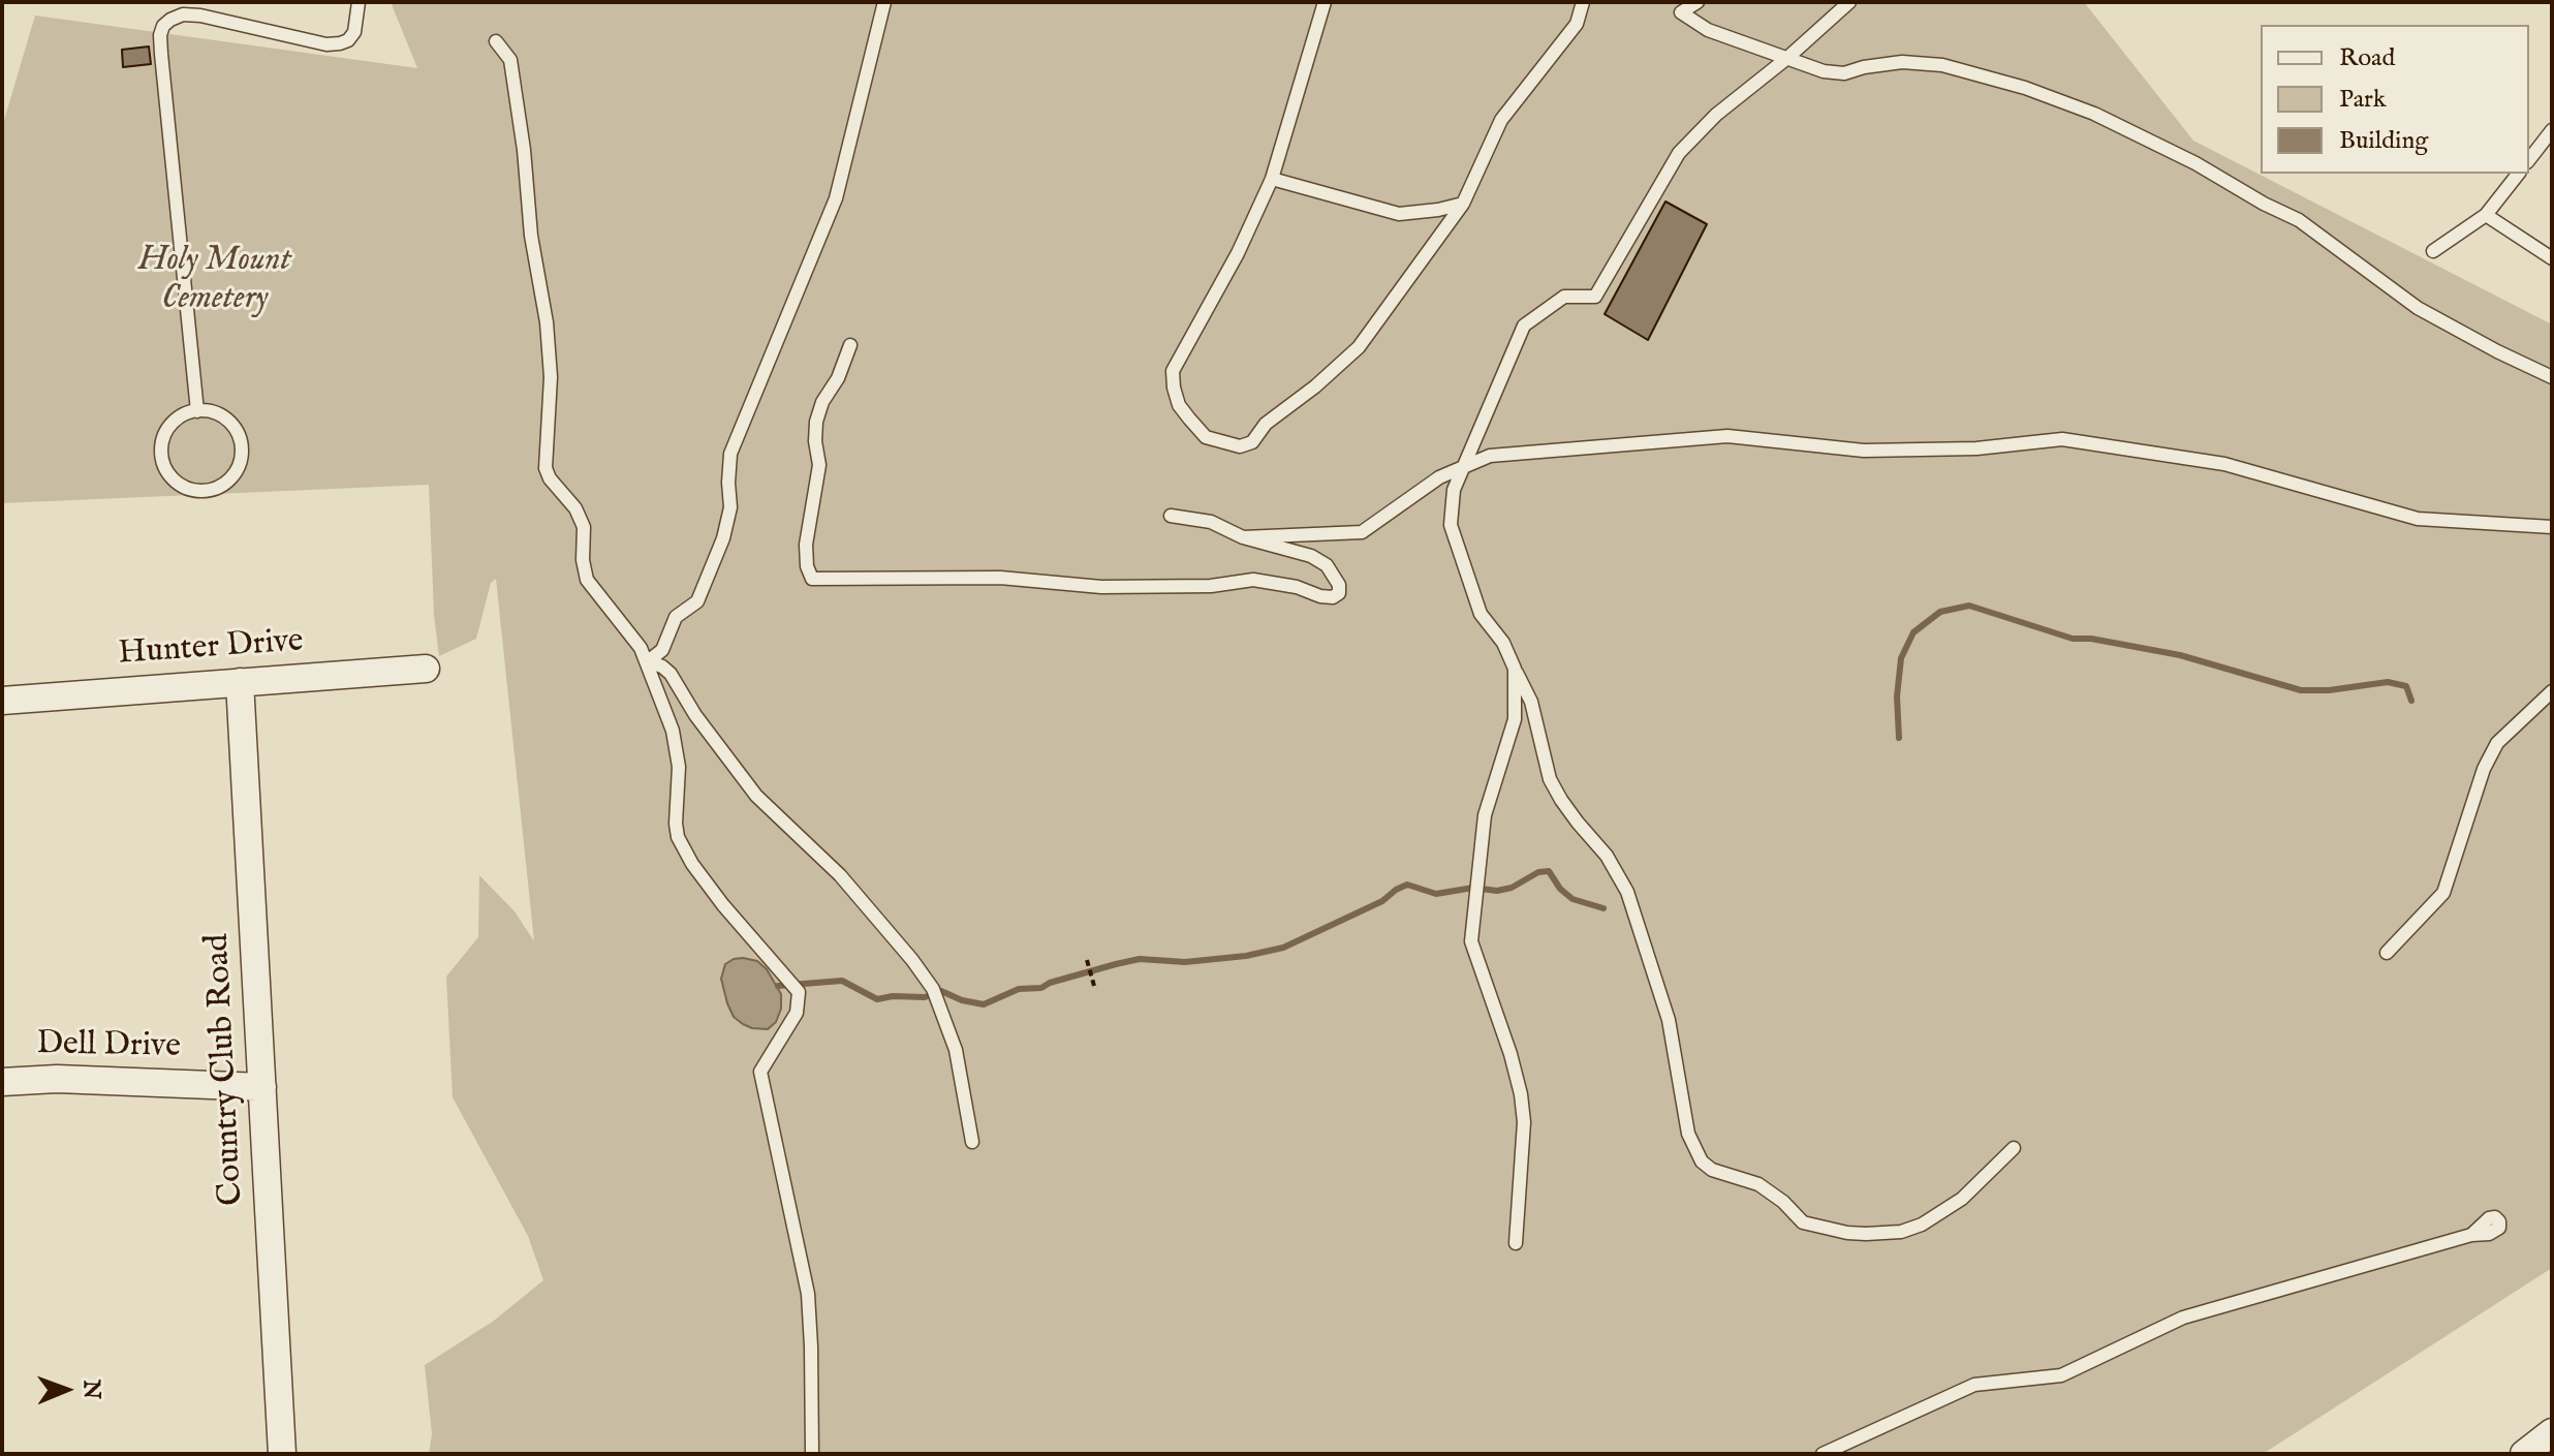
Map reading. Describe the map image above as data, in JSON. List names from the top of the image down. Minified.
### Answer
{"streets":{"street":["Hunter Drive","Dell Drive","Country Club Road"]},"crossings":[["Hunter Drive","Country Club Road"],["Dell Drive","Country Club Road"]],"parks":["Holy Mount Cemetery"],"legend":["Road","Park","Building"],"north":"right"}
